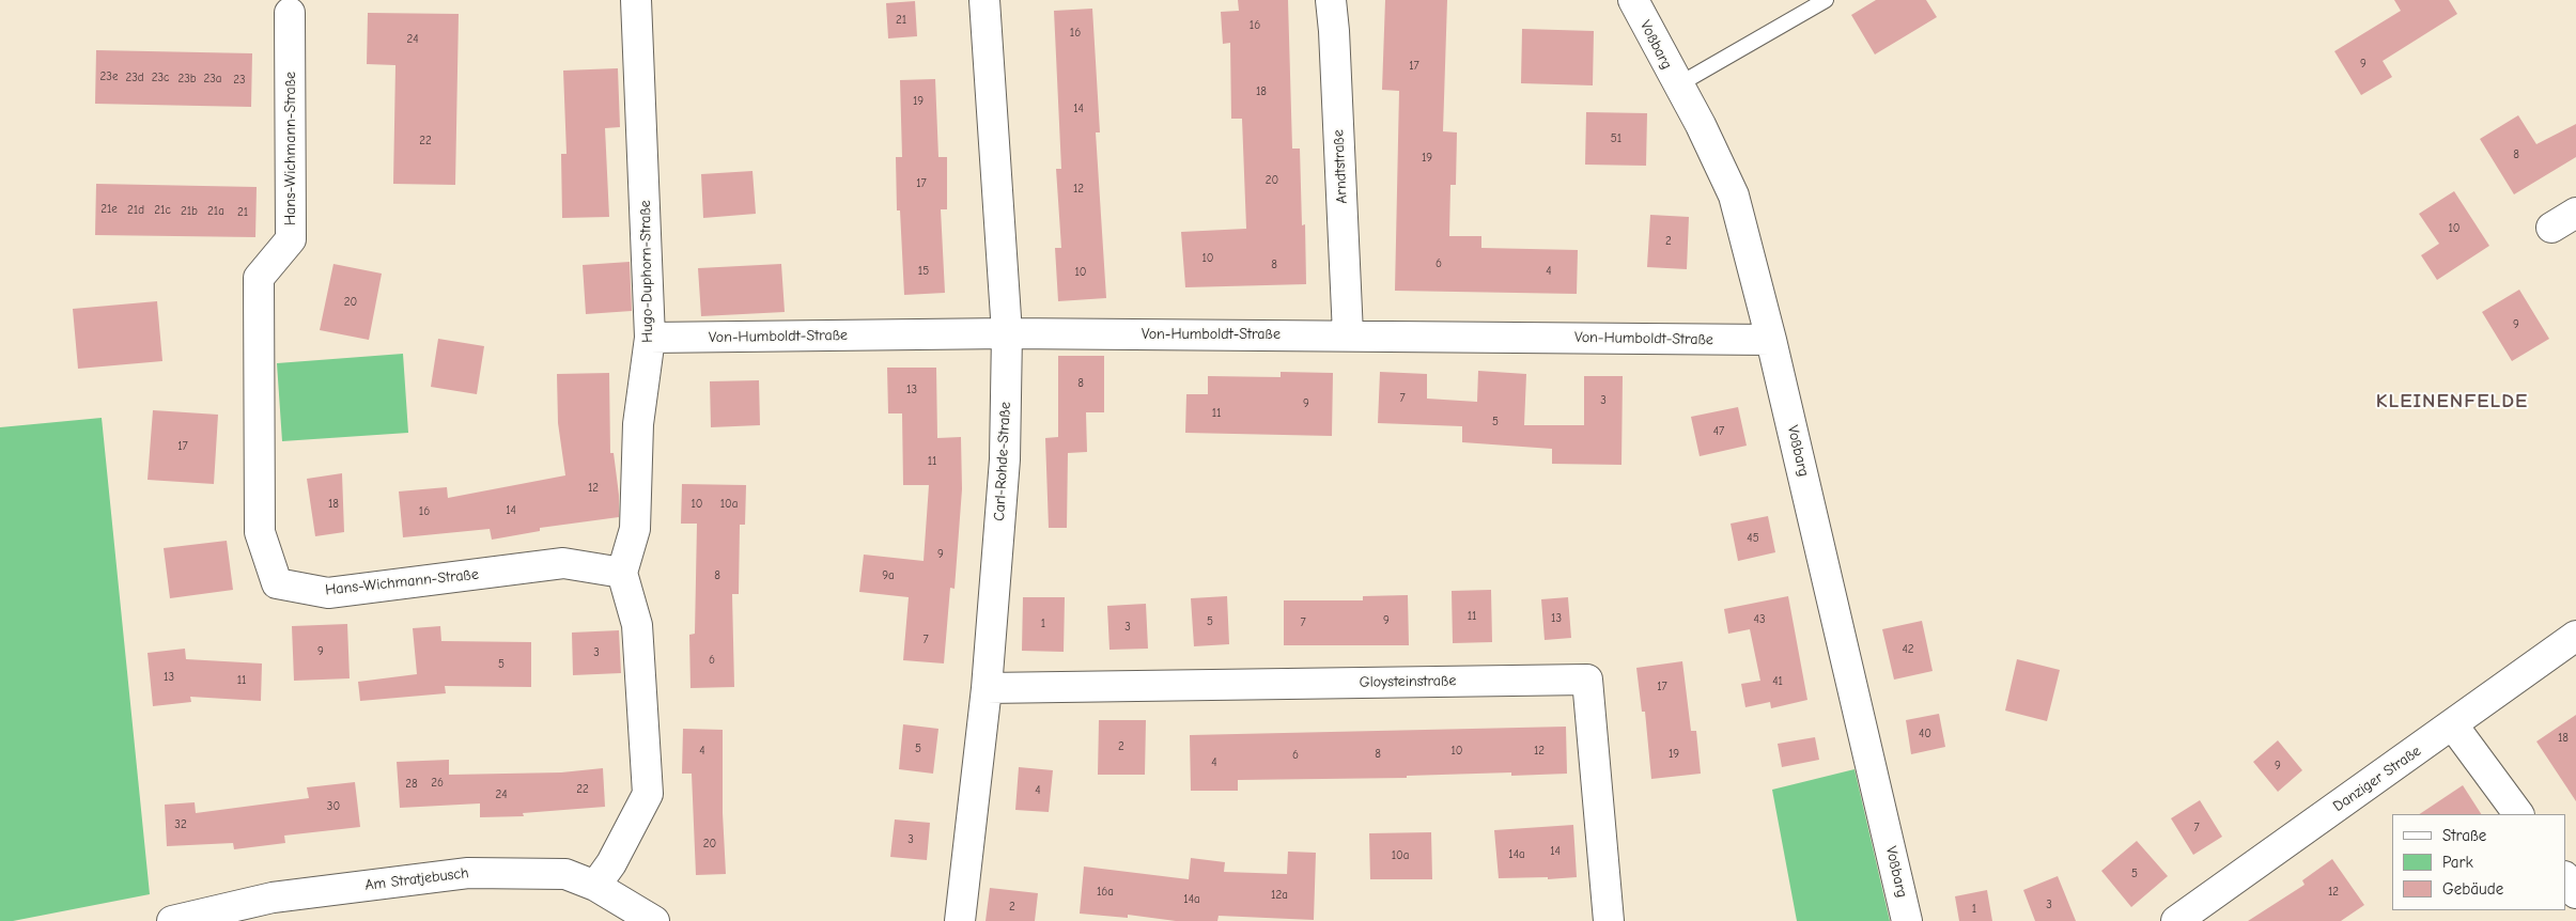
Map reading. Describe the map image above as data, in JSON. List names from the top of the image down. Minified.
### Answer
{"streets":{"street":["Voßbarg","Hans-Wichmann-Straße","Arndtstraße","Hugo-Duphorn-Straße","Von-Humboldt-Straße","Carl-Rohde-Straße","Gloysteinstraße","Danziger Straße","Am Stratjebusch"]},"crossings":[["Voßbarg","Von-Humboldt-Straße"],["Hans-Wichmann-Straße","Hugo-Duphorn-Straße"],["Arndtstraße","Von-Humboldt-Straße"],["Hugo-Duphorn-Straße","Von-Humboldt-Straße"],["Von-Humboldt-Straße","Carl-Rohde-Straße"],["Carl-Rohde-Straße","Gloysteinstraße"]],"districts":["KLEINENFELDE"],"house_numbers":["21","16","16","24","9","17","23e","23d","23c","23b","23a","23","18","19","14","51","22","8","19","20","17","12","21e","21d","21c","21b","21a","21","10","2","10","6","8","15","4","10","20","9","8","13","7","3","9","11","5","47","17","11","12","18","10","10a","14","16","45","9","8","9a","11","13","43","9","5","7","1","3","7","42","9","3","6","5","13","11","41","17","40","18","2","5","4","10","12","8","19","6","4","9","26","28","22","4","24","30","32","7","3","20","14","14a","10a","5","16a","12","12a","14a","3","2","1"],"legend":["Straße","Park","Gebäude"]}
